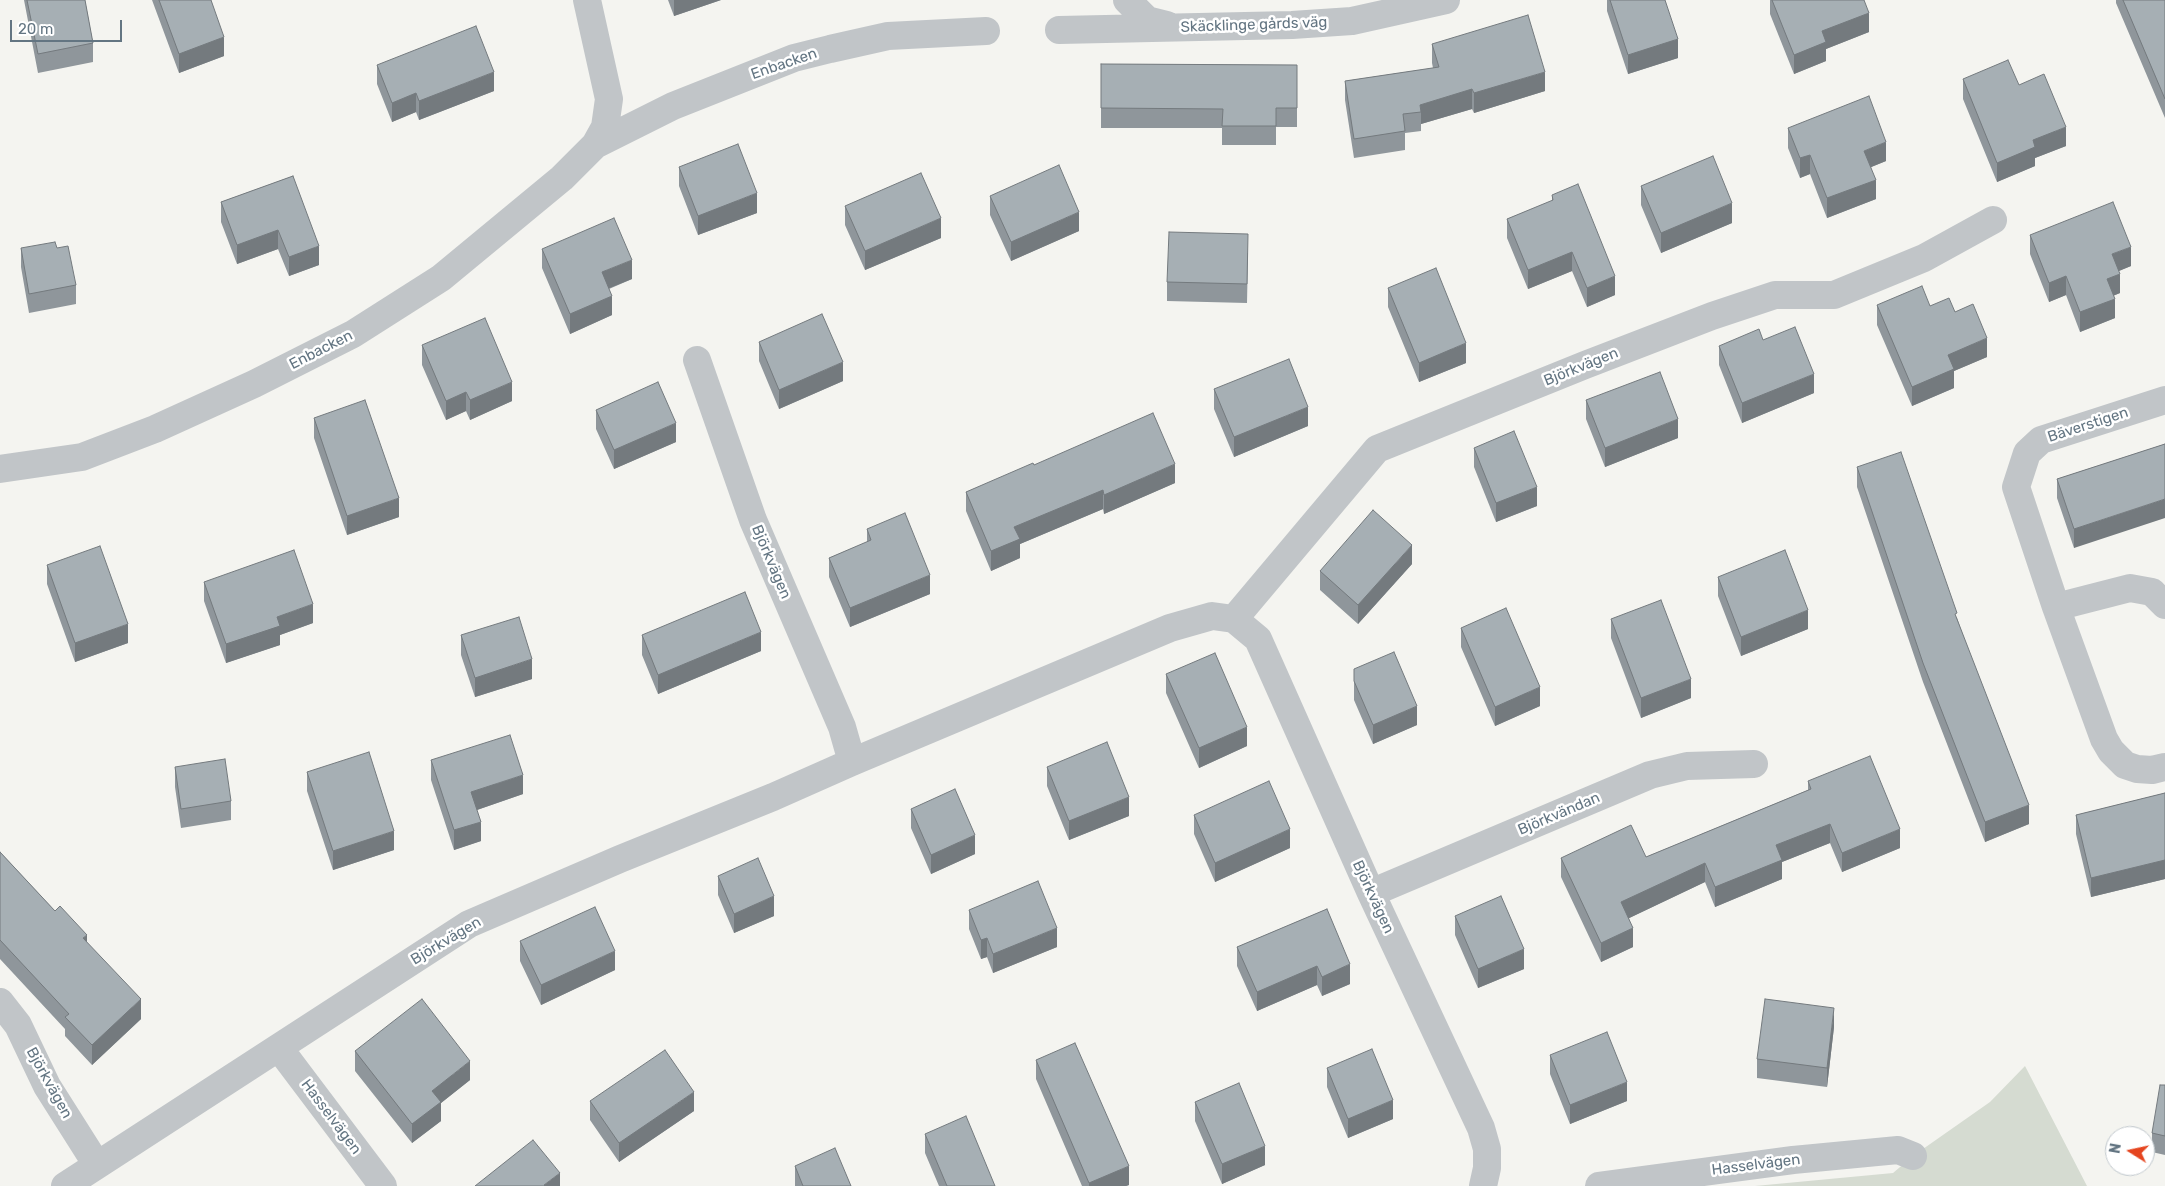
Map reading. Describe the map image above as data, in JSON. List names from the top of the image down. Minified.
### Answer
{"streets":{"street":["Skäcklinge gårds väg","Enbacken","Björkvägen","Bäverstigen","Björkvändan","Hasselvägen"]},"crossings":[["Björkvägen","Björkvändan"],["Björkvägen","Hasselvägen"]],"scale_bar":"20 m","north":"left"}
